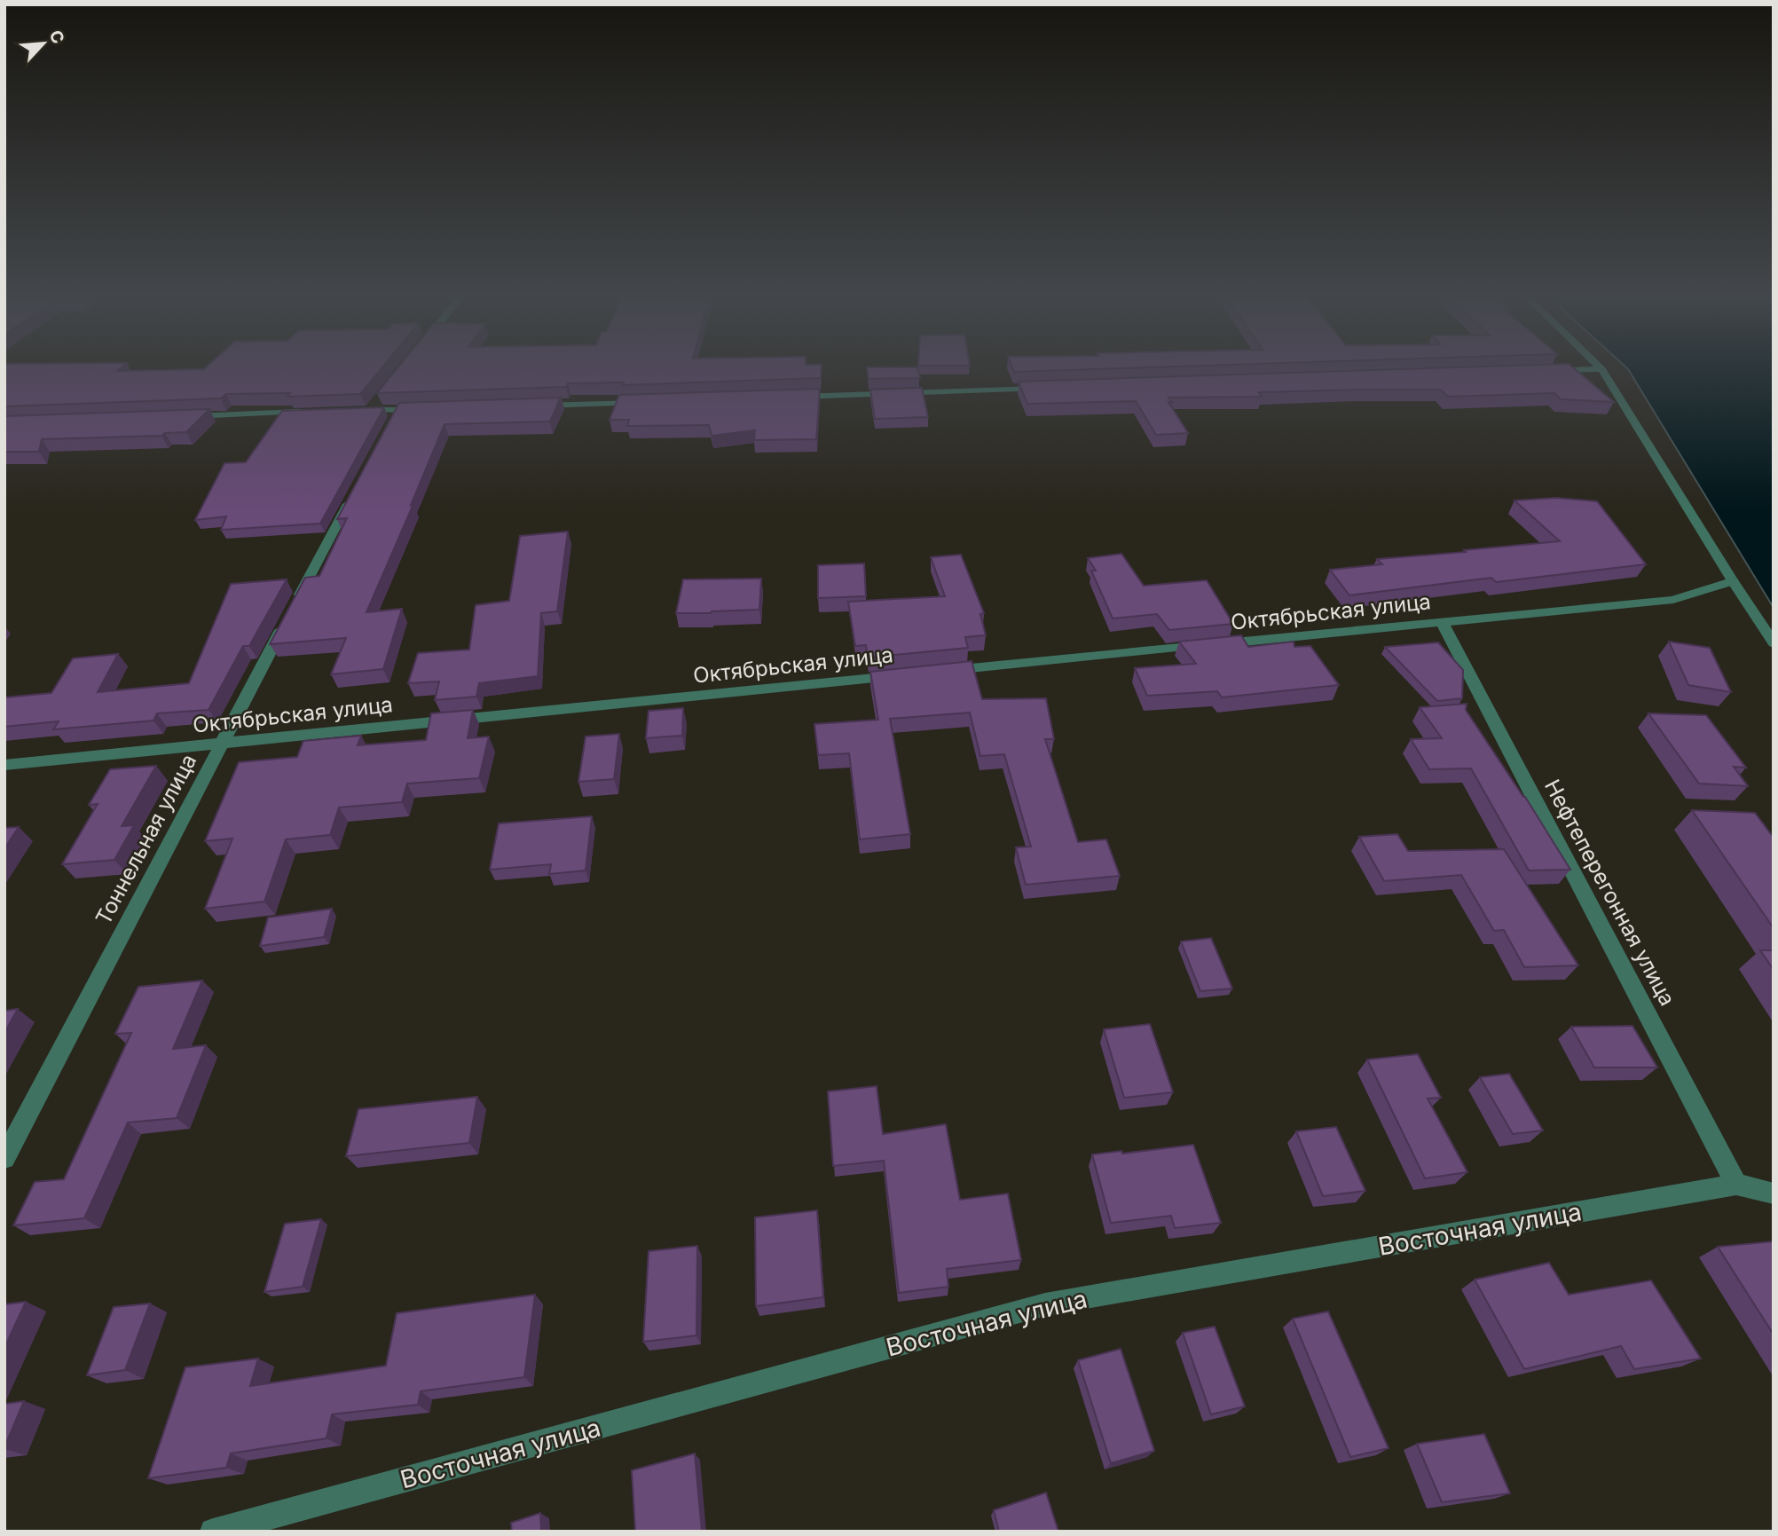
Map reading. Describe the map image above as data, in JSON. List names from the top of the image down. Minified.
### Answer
{"streets":{"street":["Октябрьская улица","Тоннельная улица","Нефтеперегонная улица","Восточная улица"]},"crossings":[["Октябрьская улица","Тоннельная улица"],["Октябрьская улица","Нефтеперегонная улица"],["Нефтеперегонная улица","Восточная улица"]],"north":"top right"}
